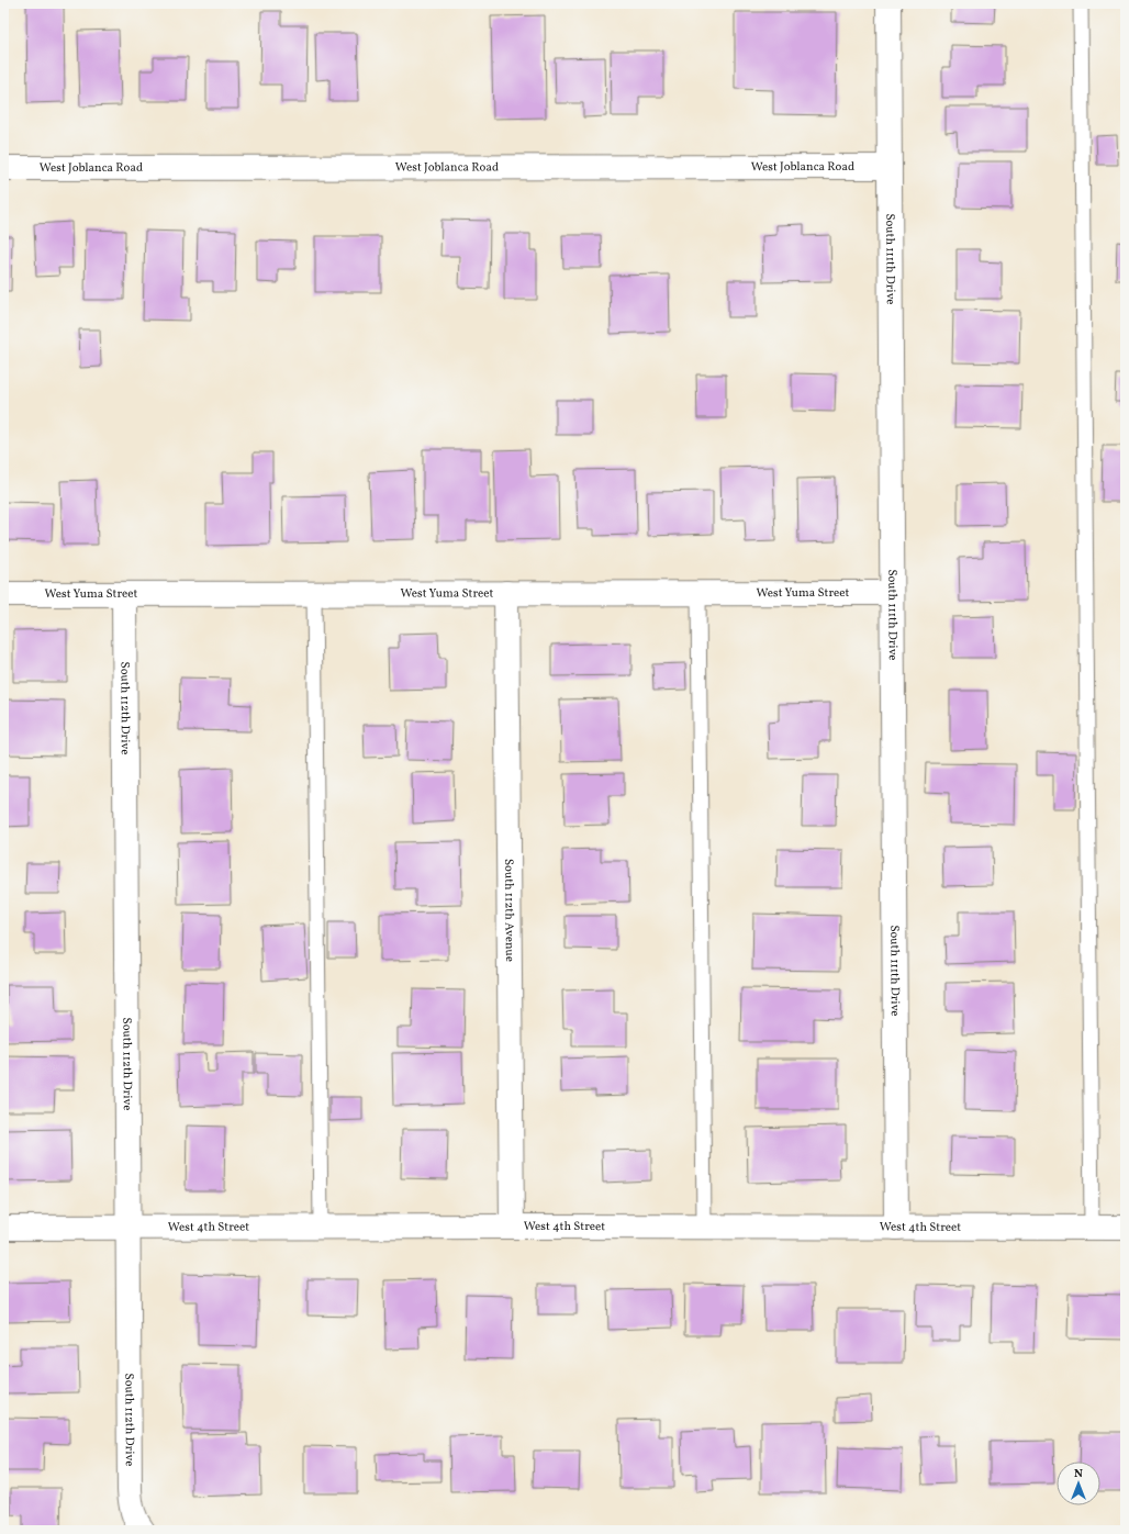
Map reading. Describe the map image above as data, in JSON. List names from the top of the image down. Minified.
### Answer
{"streets":{"street":["West Joblanca Road","South 111th Drive","West Yuma Street","South 112th Drive","South 112th Avenue","West 4th Street"]},"crossings":[["West Joblanca Road","South 111th Drive"],["South 111th Drive","West Yuma Street"],["South 111th Drive","West 4th Street"],["West Yuma Street","South 112th Drive"],["West Yuma Street","South 112th Avenue"],["South 112th Drive","West 4th Street"],["South 112th Avenue","West 4th Street"]],"north":"top"}
